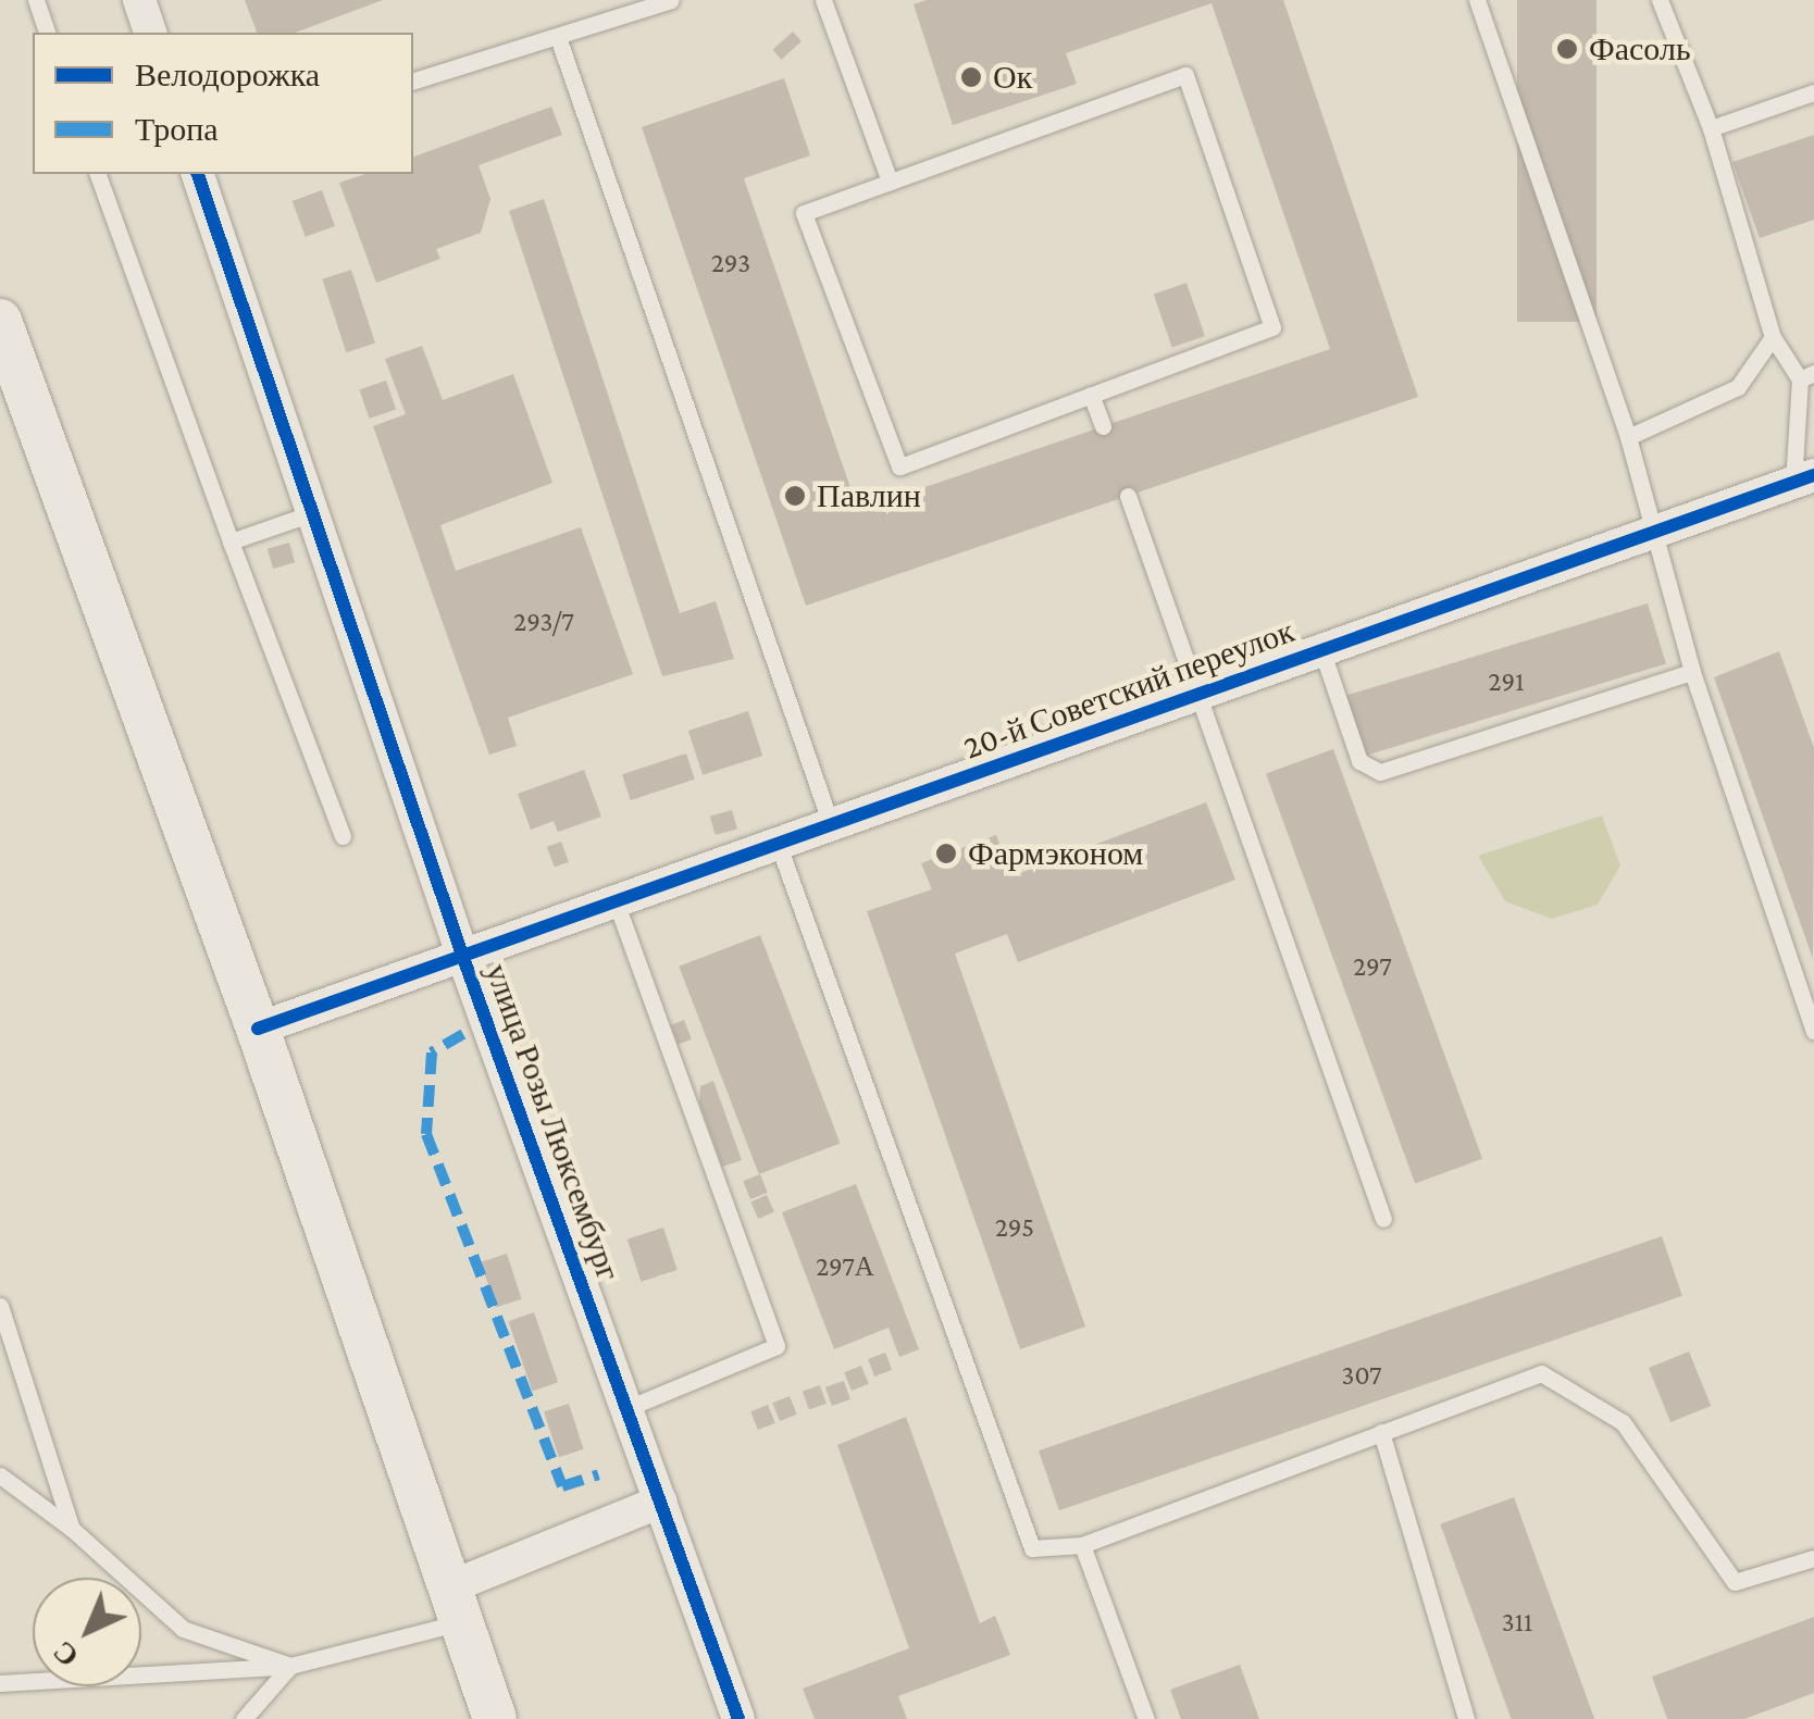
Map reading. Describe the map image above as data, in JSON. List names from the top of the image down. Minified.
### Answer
{"streets":{"street":["20-й Советский переулок","улица Розы Люксембург"]},"crossings":[["20-й Советский переулок","улица Розы Люксембург"]],"places":["Фасоль","Ок","Павлин","Фармэконом"],"house_numbers":["293","293/7","291","297","295","297А","307","311"],"legend":["Велодорожка","Тропа"],"north":"bottom left"}
